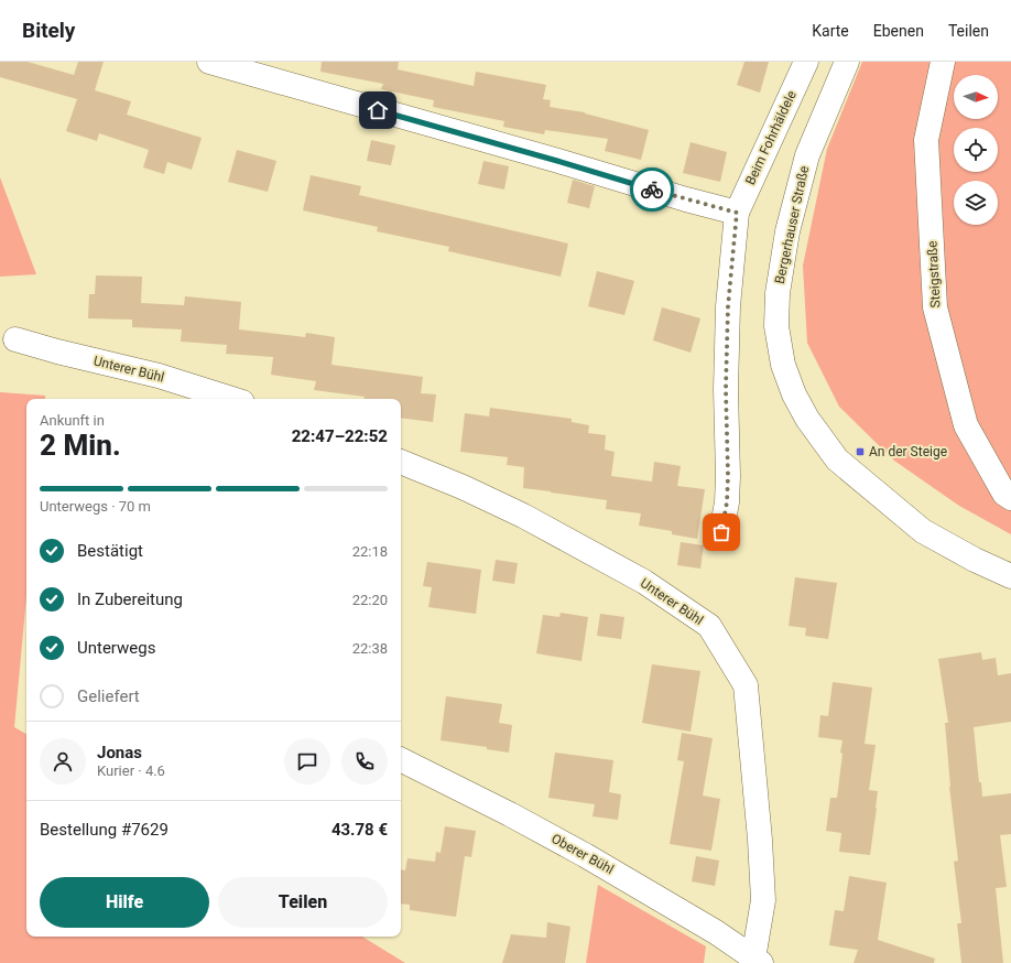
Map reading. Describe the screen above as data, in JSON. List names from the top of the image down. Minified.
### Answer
{"streets":{"street":["Beim Fohrhäldele","Bergerhauser Straße","Steigstraße","Unterer Bühl","Oberer Bühl"]},"crossings":[["Unterer Bühl","Oberer Bühl"]],"places":{"transit":["An der Steige"]},"north":"right","page":{"header":"Bitely","nav":["Karte","Ebenen","Teilen"],"heading":["2 Min.","Ankunft in","22:47–22:52"],"panel":["Jonas","Kurier · 4.6","Bestellung #7629","43.78 €"],"bar":"Unterwegs · 70 m","list":[["Bestätigt","22:18"],["In Zubereitung","22:20"],["Unterwegs","22:38"],"Geliefert"],"buttons":["Hilfe","Teilen"]}}
